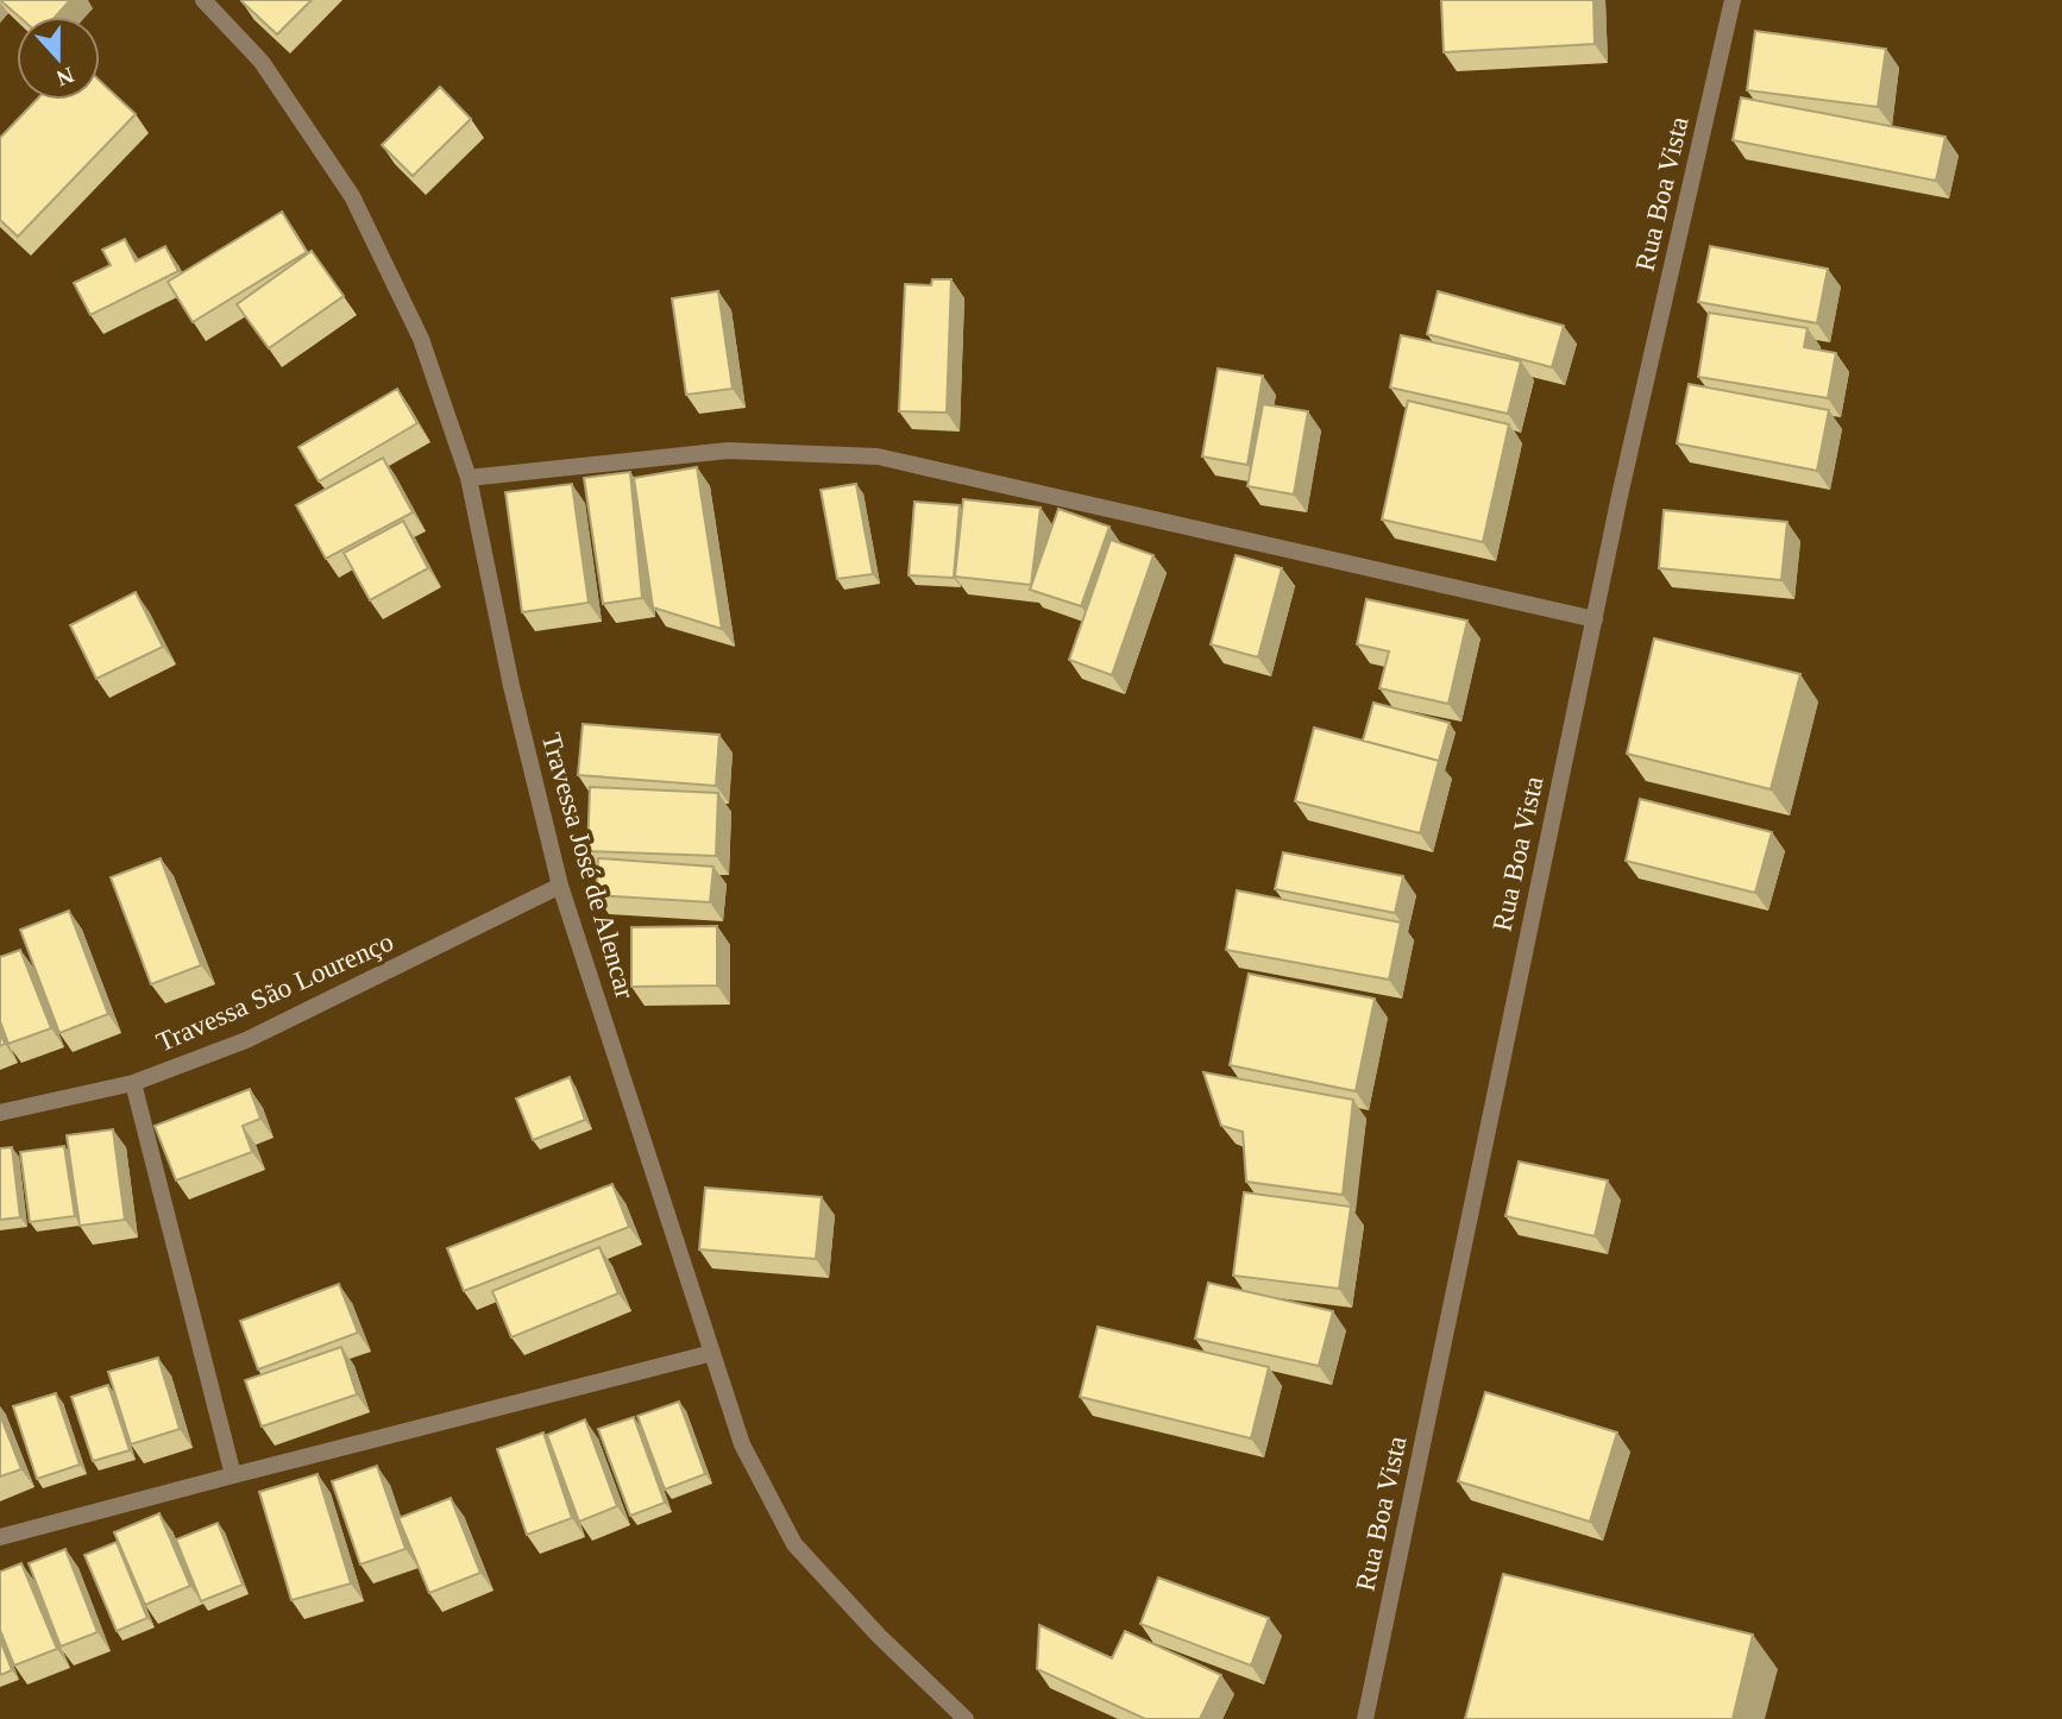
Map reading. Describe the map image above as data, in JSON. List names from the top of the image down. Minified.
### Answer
{"streets":{"street":["Rua Boa Vista","Travessa José de Alencar","Travessa São Lourenço"]},"crossings":[["Travessa José de Alencar","Travessa São Lourenço"]],"north":"bottom"}
